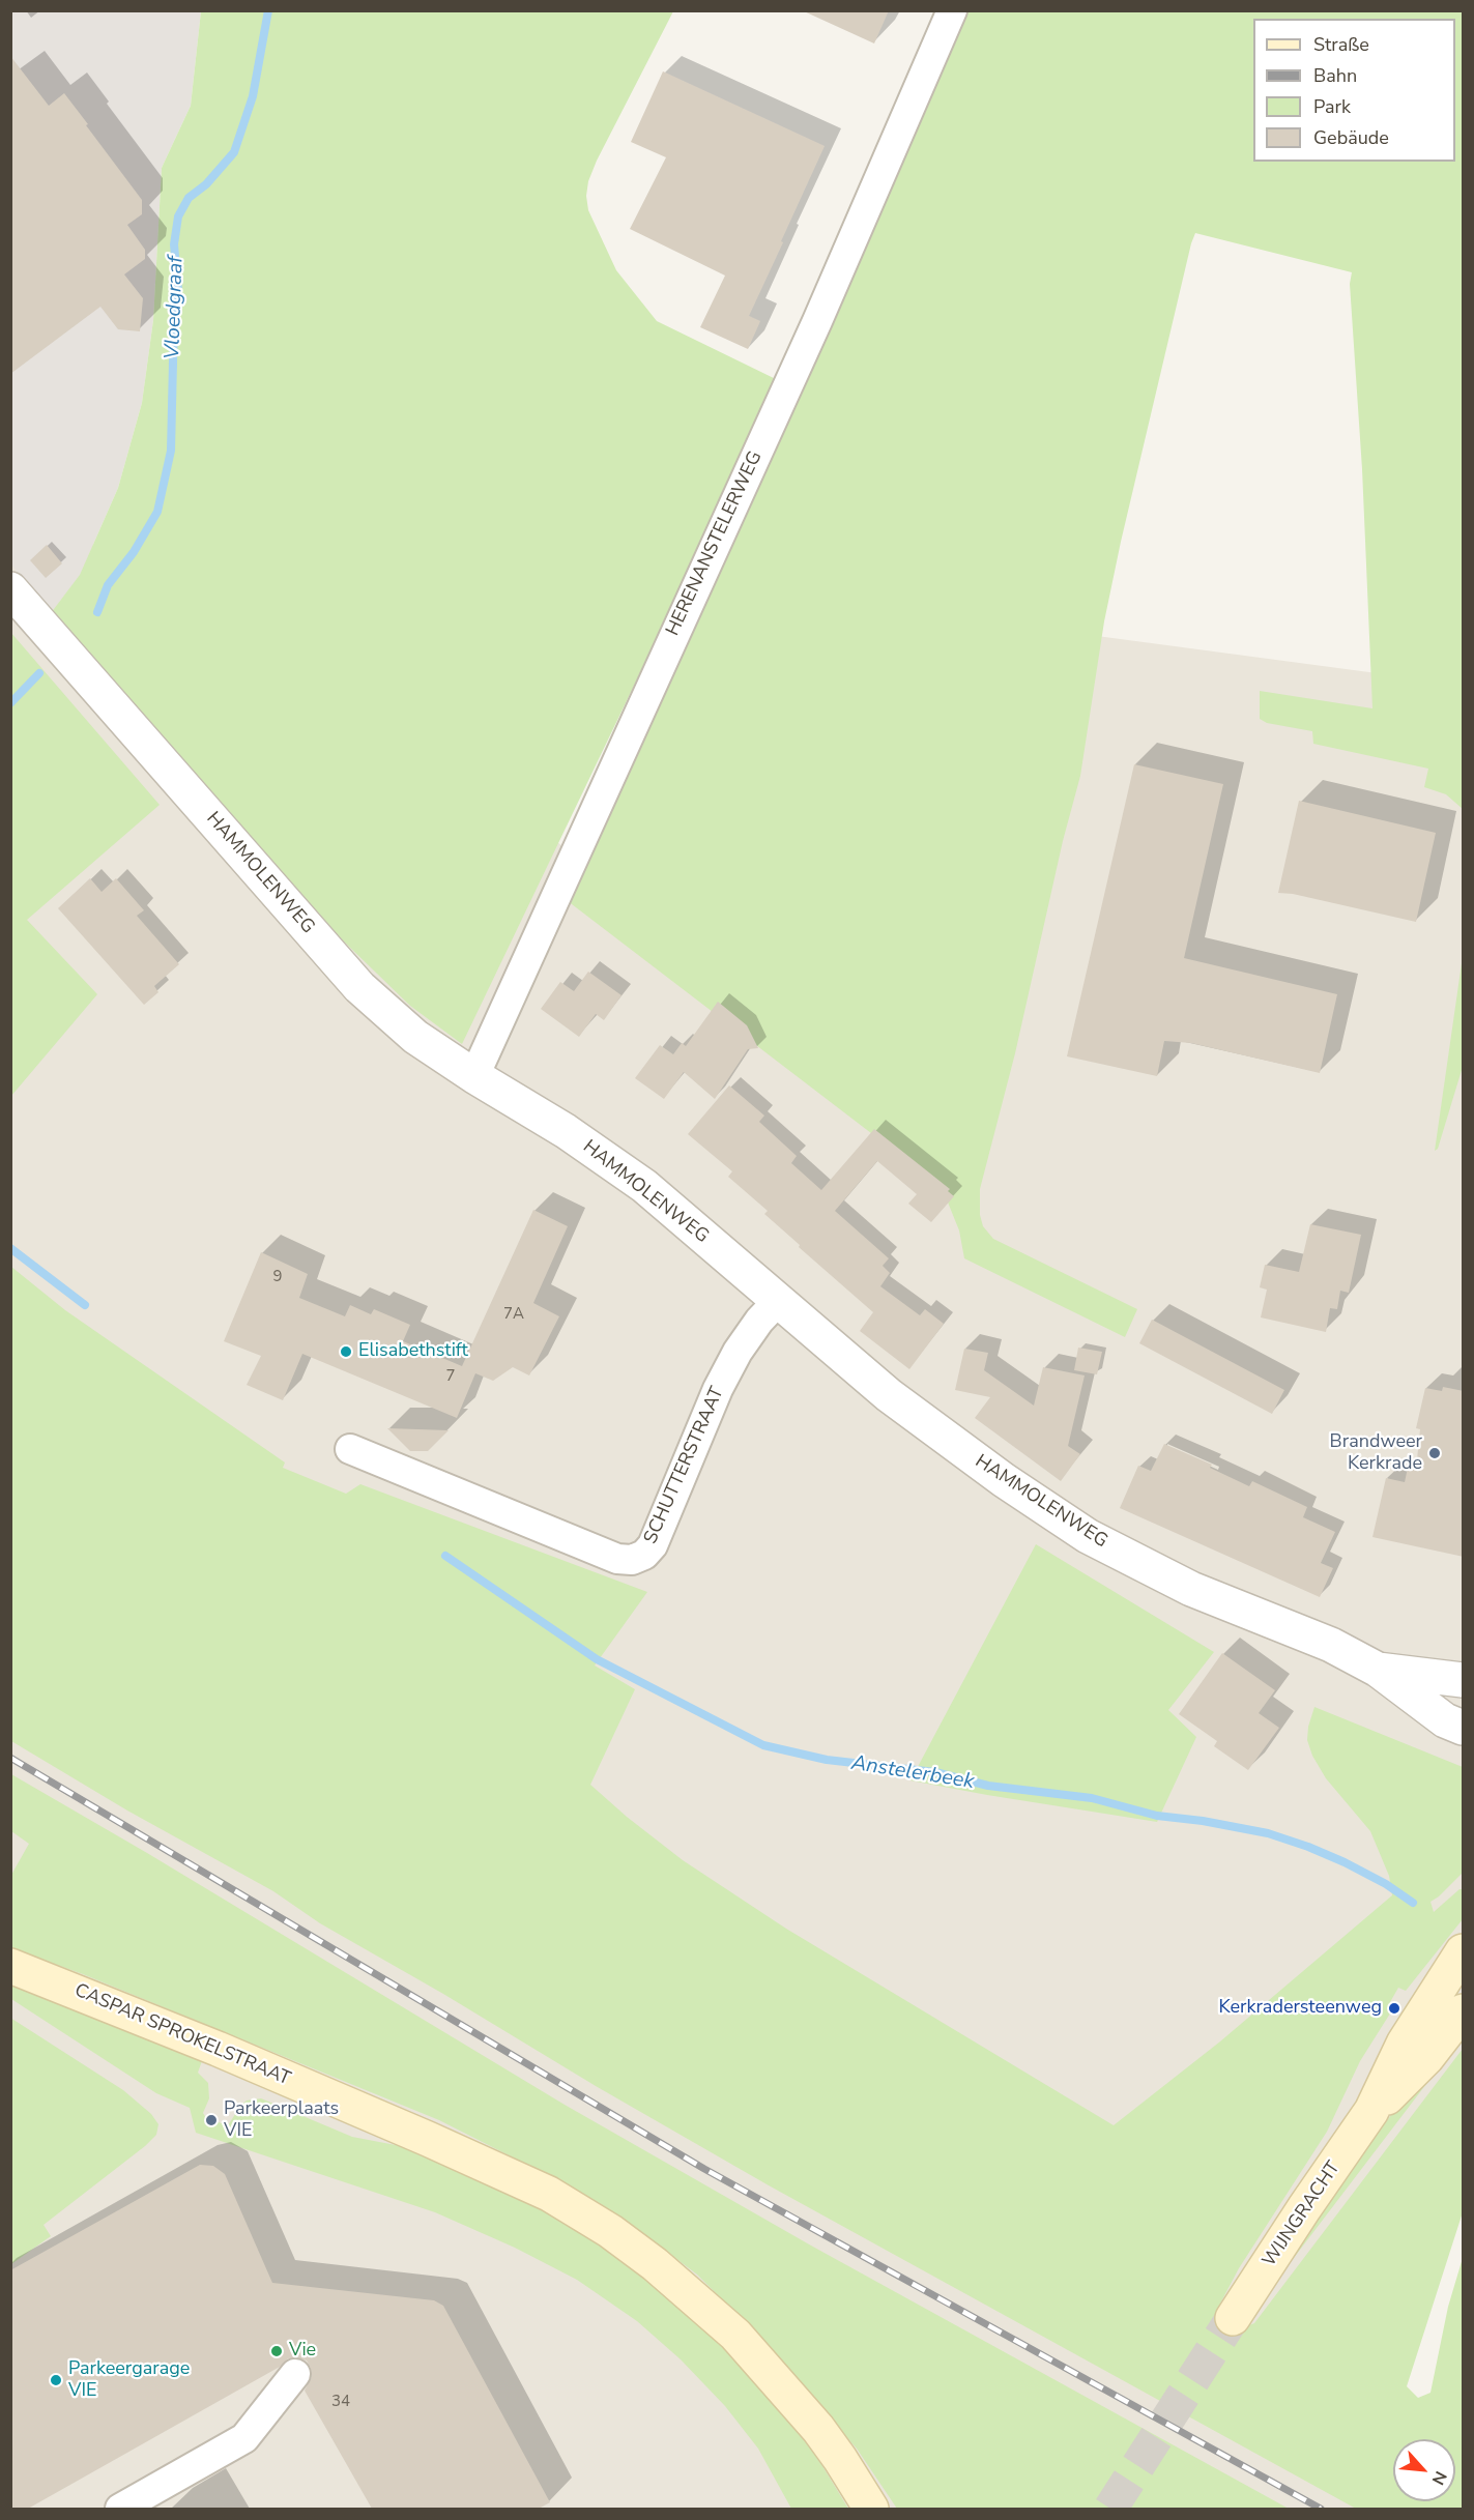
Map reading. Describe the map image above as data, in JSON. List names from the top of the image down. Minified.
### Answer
{"streets":{"main road":["CASPAR SPROKELSTRAAT","WIJNGRACHT"],"street":["HERENANSTELERWEG","HAMMOLENWEG","SCHUTTERSTRAAT"]},"crossings":[["HERENANSTELERWEG","HAMMOLENWEG"],["HAMMOLENWEG","SCHUTTERSTRAAT"]],"water":["Vloedgraaf","Anstelerbeek"],"places":["Elisabethstift","Brandweer Kerkrade","Kerkradersteenweg","Parkeerplaats VIE","Vie","Parkeergarage VIE"],"house_numbers":["9","7A","7","34"],"legend":["Straße","Bahn","Park","Gebäude"],"north":"bottom right"}
